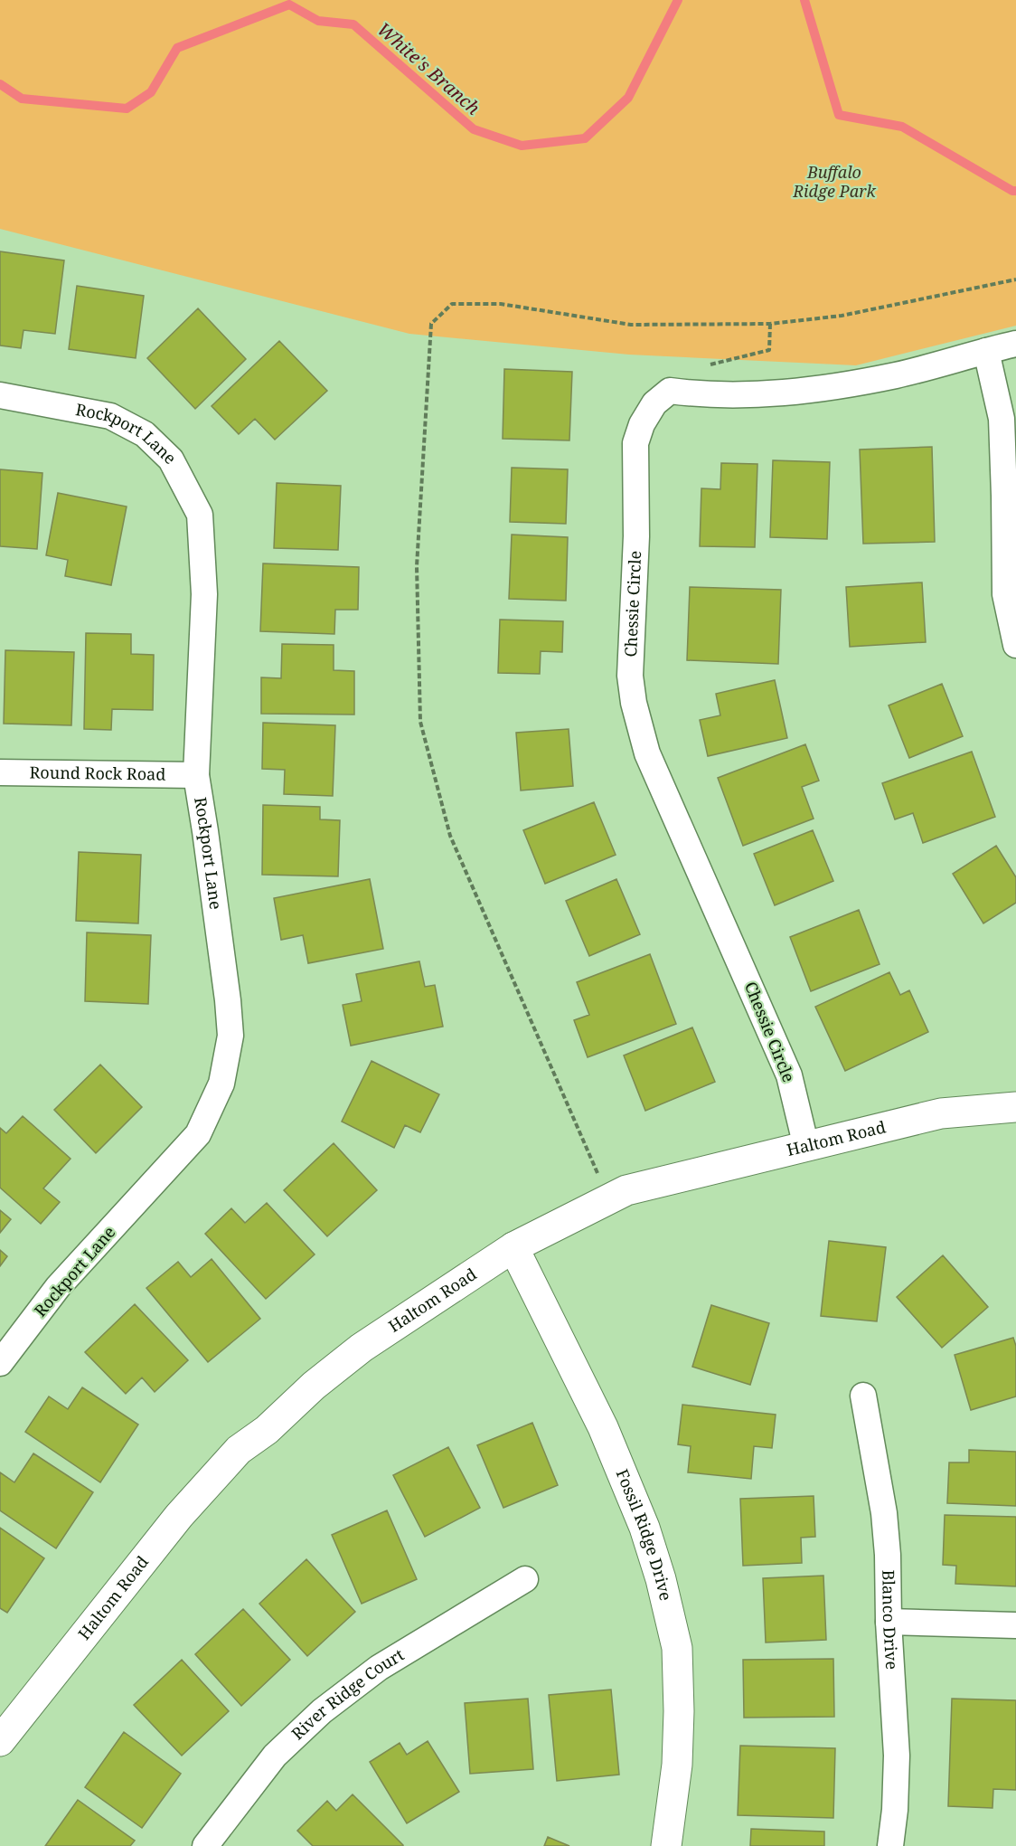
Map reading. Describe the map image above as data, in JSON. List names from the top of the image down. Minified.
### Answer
{"streets":{"main road":["Haltom Road","Fossil Ridge Drive"],"street":["Rockport Lane","Chessie Circle","Round Rock Road","Blanco Drive","River Ridge Court"]},"crossings":[["Rockport Lane","Round Rock Road"],["Chessie Circle","Haltom Road"],["Haltom Road","Fossil Ridge Drive"]],"water":["White's Branch"],"parks":["Buffalo Ridge Park"]}
